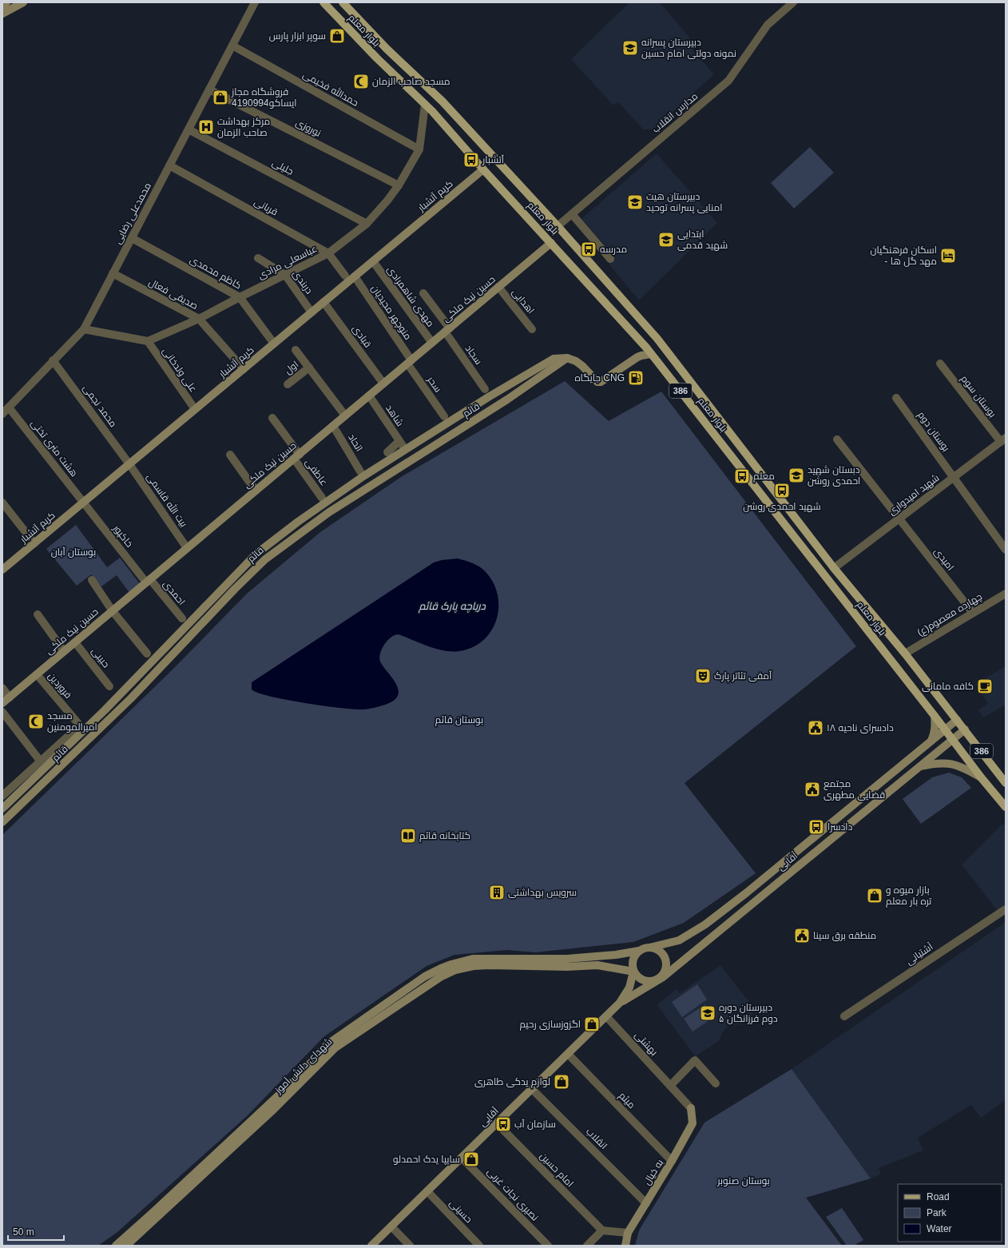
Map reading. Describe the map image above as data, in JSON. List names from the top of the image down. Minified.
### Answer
{"streets":{"main road":["بلوار معلم","کریم آتشبار","حسین نیک ملکی","386","قائم","آقایی","شهدای دانش آموز","به خیال"],"street":["حمدالله فخیمی","مدارس انقلاب","نوروزی","جلیلی","قربانی","محمدعلی رضایی","عباسعلی مرادی","کاظم محمدی","دربندی","صدیقی فعال","مهدی شاهمرادی","اهدایی","منوچهر مجیدیان","قبادی","سجاد","اول","علی ولدخانی","سحر","بوستان سوم","محمد نجمی","شاهد","بوستان دوم","اتحاد","هشت متری تختی","عاطفی","شهيد امیدواری","بیت الله قاسمی","خاکپور","امیدی","احمدی","چهارده معصوم(ع)","حبیبی","فروردین","آشتیانی","بهشتی","میثم","انقلاب","امام حسین","نصیری نجات غربی","حسینی"]},"crossings":[["بلوار معلم","مدارس انقلاب"],["بلوار معلم","کریم آتشبار"],["بلوار معلم","عباسعلی مرادی"],["بلوار معلم","حسین نیک ملکی"],["بلوار معلم","شهيد امیدواری"],["بلوار معلم","چهارده معصوم(ع)"],["بلوار معلم","آقایی"],["حمدالله فخیمی","محمدعلی رضایی"],["حمدالله فخیمی","عباسعلی مرادی"],["نوروزی","محمدعلی رضایی"],["نوروزی","عباسعلی مرادی"],["جلیلی","محمدعلی رضایی"],["جلیلی","عباسعلی مرادی"],["کریم آتشبار","کاظم محمدی"],["کریم آتشبار","دربندی"],["کریم آتشبار","صدیقی فعال"],["کریم آتشبار","مهدی شاهمرادی"],["کریم آتشبار","منوچهر مجیدیان"],["کریم آتشبار","قبادی"],["کریم آتشبار","علی ولدخانی"],["کریم آتشبار","محمد نجمی"],["کریم آتشبار","هشت متری تختی"],["کریم آتشبار","بیت الله قاسمی"],["کریم آتشبار","خاکپور"],["قربانی","محمدعلی رضایی"],["قربانی","عباسعلی مرادی"],["محمدعلی رضایی","کاظم محمدی"],["محمدعلی رضایی","صدیقی فعال"],["محمدعلی رضایی","محمد نجمی"],["محمدعلی رضایی","هشت متری تختی"],["عباسعلی مرادی","کاظم محمدی"],["عباسعلی مرادی","دربندی"],["عباسعلی مرادی","صدیقی فعال"],["عباسعلی مرادی","علی ولدخانی"],["مهدی شاهمرادی","حسین نیک ملکی"],["حسین نیک ملکی","اهدایی"],["حسین نیک ملکی","منوچهر مجیدیان"],["حسین نیک ملکی","قبادی"],["حسین نیک ملکی","سجاد"],["حسین نیک ملکی","سحر"],["حسین نیک ملکی","شاهد"],["حسین نیک ملکی","اتحاد"],["حسین نیک ملکی","عاطفی"],["حسین نیک ملکی","بیت الله قاسمی"],["حسین نیک ملکی","خاکپور"],["حسین نیک ملکی","احمدی"],["حسین نیک ملکی","حبیبی"],["حسین نیک ملکی","فروردین"],["منوچهر مجیدیان","سحر"],["بوستان سوم","شهيد امیدواری"],["محمد نجمی","بیت الله قاسمی"],["بوستان دوم","شهيد امیدواری"],["هشت متری تختی","خاکپور"],["شهيد امیدواری","امیدی"],["خاکپور","احمدی"],["امیدی","چهارده معصوم(ع)"],["آقایی","بهشتی"],["آقایی","میثم"],["آقایی","انقلاب"],["آقایی","امام حسین"],["آقایی","نصیری نجات غربی"],["آقایی","حسینی"],["بهشتی","به خیال"],["میثم","به خیال"],["انقلاب","به خیال"]],"water":["دریاچه پارک قائم"],"parks":["بوستان آبان","بوستان قائم","بوستان صنوبر"],"places":{"shop":["سوپر ابزار پارس","فروشگاه مجاز ایساکو4190994","بازار میوه و تره بار معلم","اگزوزسازی رحیم","لوازم یدکی طاهری","سایپا یدک احمدلو"],"school or university":["دبیرستان پسرانه نمونه دولتی امام حسین","دبیرستان هیت امنایی پسرانه توحید","ابتدایی شهید قدمی","دبستان شهید احمدی روشن","دبیرستان دوره دوم فرزانگان ۵"],"mosque":["مسجد صاحب الزمان","مسجد امیرالمومنین"],"hospital":["مرکز بهداشت صاحب الزمان"],"bus stop":["آتشبار","مدرسه","معلم","شهید احمدی روشن","دادسرا","سازمان آب"],"hotel":["اسکان فرهنگیان - مهد گل ها"],"fuel station":["جایگاه CNG"],"theatre":["آمفی تئاتر پارک"],"cafe":["کافه مامانی"],"public building":["دادسرای ناحیه ۱۸","مجتمع قضایی مطهری","منطقه برق سینا"],"library":["کتابخانه قائم"],"building":["سرویس بهداشتی"]},"legend":["Road","Park","Water"],"scale_bar":"50 m"}
